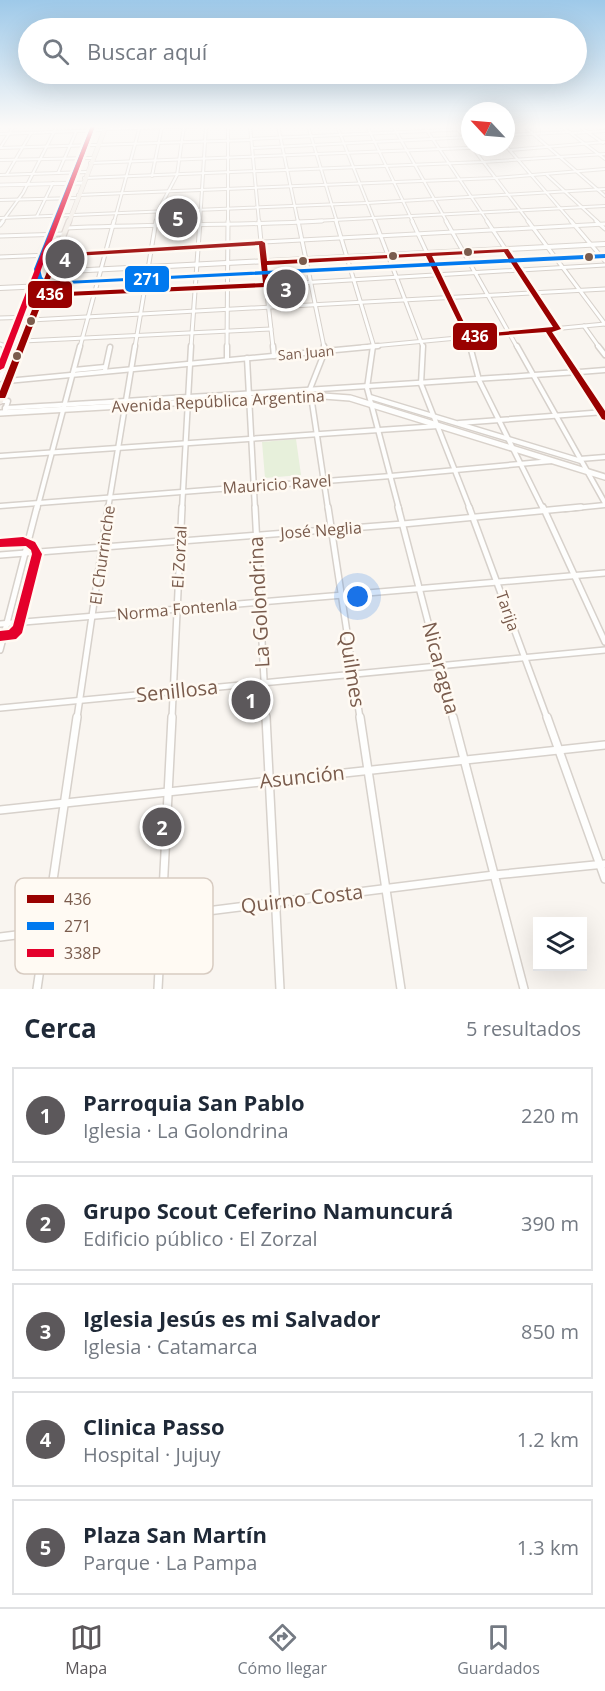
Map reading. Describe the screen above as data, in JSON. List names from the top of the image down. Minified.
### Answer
{"streets":{"main road":["Avenida República Argentina"],"street":["San Juan","Mauricio Ravel","José Neglia","El Churrinche","El Zorzal","La Golondrina","Norma Fontenla","Tarija","Nicaragua","Quilmes","Senillosa","Asunción","Quirno Costa"]},"crossings":[["San Juan","El Churrinche"],["San Juan","El Zorzal"],["San Juan","La Golondrina"],["San Juan","Tarija"],["San Juan","Nicaragua"],["Avenida República Argentina","Mauricio Ravel"],["Avenida República Argentina","El Churrinche"],["Avenida República Argentina","El Zorzal"],["Avenida República Argentina","La Golondrina"],["Avenida República Argentina","Tarija"],["Avenida República Argentina","Nicaragua"],["Avenida República Argentina","Quilmes"],["Mauricio Ravel","El Churrinche"],["Mauricio Ravel","El Zorzal"],["Mauricio Ravel","La Golondrina"],["Mauricio Ravel","Tarija"],["Mauricio Ravel","Nicaragua"],["Mauricio Ravel","Quilmes"],["José Neglia","El Churrinche"],["José Neglia","El Zorzal"],["José Neglia","La Golondrina"],["José Neglia","Tarija"],["José Neglia","Nicaragua"],["José Neglia","Quilmes"],["El Churrinche","Norma Fontenla"],["El Churrinche","Senillosa"],["El Churrinche","Asunción"],["El Zorzal","Norma Fontenla"],["El Zorzal","Senillosa"],["El Zorzal","Asunción"],["La Golondrina","Norma Fontenla"],["La Golondrina","Senillosa"],["La Golondrina","Asunción"],["La Golondrina","Quirno Costa"],["Norma Fontenla","Tarija"],["Norma Fontenla","Nicaragua"],["Norma Fontenla","Quilmes"],["Tarija","Senillosa"],["Tarija","Asunción"],["Tarija","Quirno Costa"],["Nicaragua","Senillosa"],["Nicaragua","Asunción"],["Nicaragua","Quirno Costa"],["Quilmes","Senillosa"],["Quilmes","Asunción"],["Quilmes","Quirno Costa"]],"lines":["transit line 271","transit line 338P","transit line 436"],"legend":["436","271","338P"],"north":"top left","page":{"search":"Buscar aquí","pins":["5","4","3","1","2"],"heading":["Cerca","5 resultados"],"list":[{"mark":"1","name":"Parroquia San Pablo","note":"Iglesia · La Golondrina","value":"220 m"},{"mark":"2","name":"Grupo Scout Ceferino Namuncurá","note":"Edificio público · El Zorzal","value":"390 m"},{"mark":"3","name":"Iglesia Jesús es mi Salvador","note":"Iglesia · Catamarca","value":"850 m"},{"mark":"4","name":"Clinica Passo","note":"Hospital · Jujuy","value":"1.2 km"},{"mark":"5","name":"Plaza San Martín","note":"Parque · La Pampa","value":"1.3 km"}],"nav":["Mapa","Cómo llegar","Guardados"]}}
